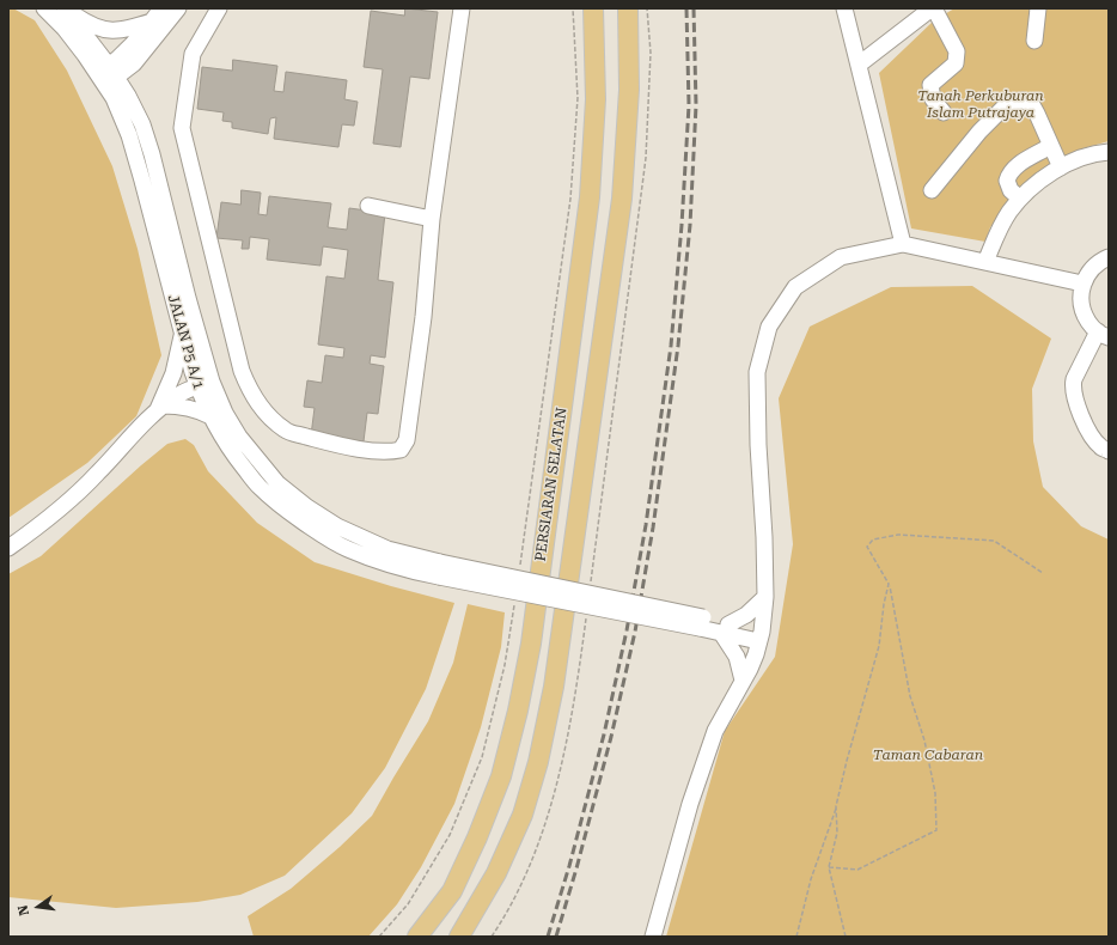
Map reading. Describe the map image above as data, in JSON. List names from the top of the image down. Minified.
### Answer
{"streets":{"main road":["PERSIARAN SELATAN"],"street":["JALAN P5 A/1"]},"parks":["Tanah Perkuburan Islam Putrajaya","Taman Cabaran"],"north":"left"}
